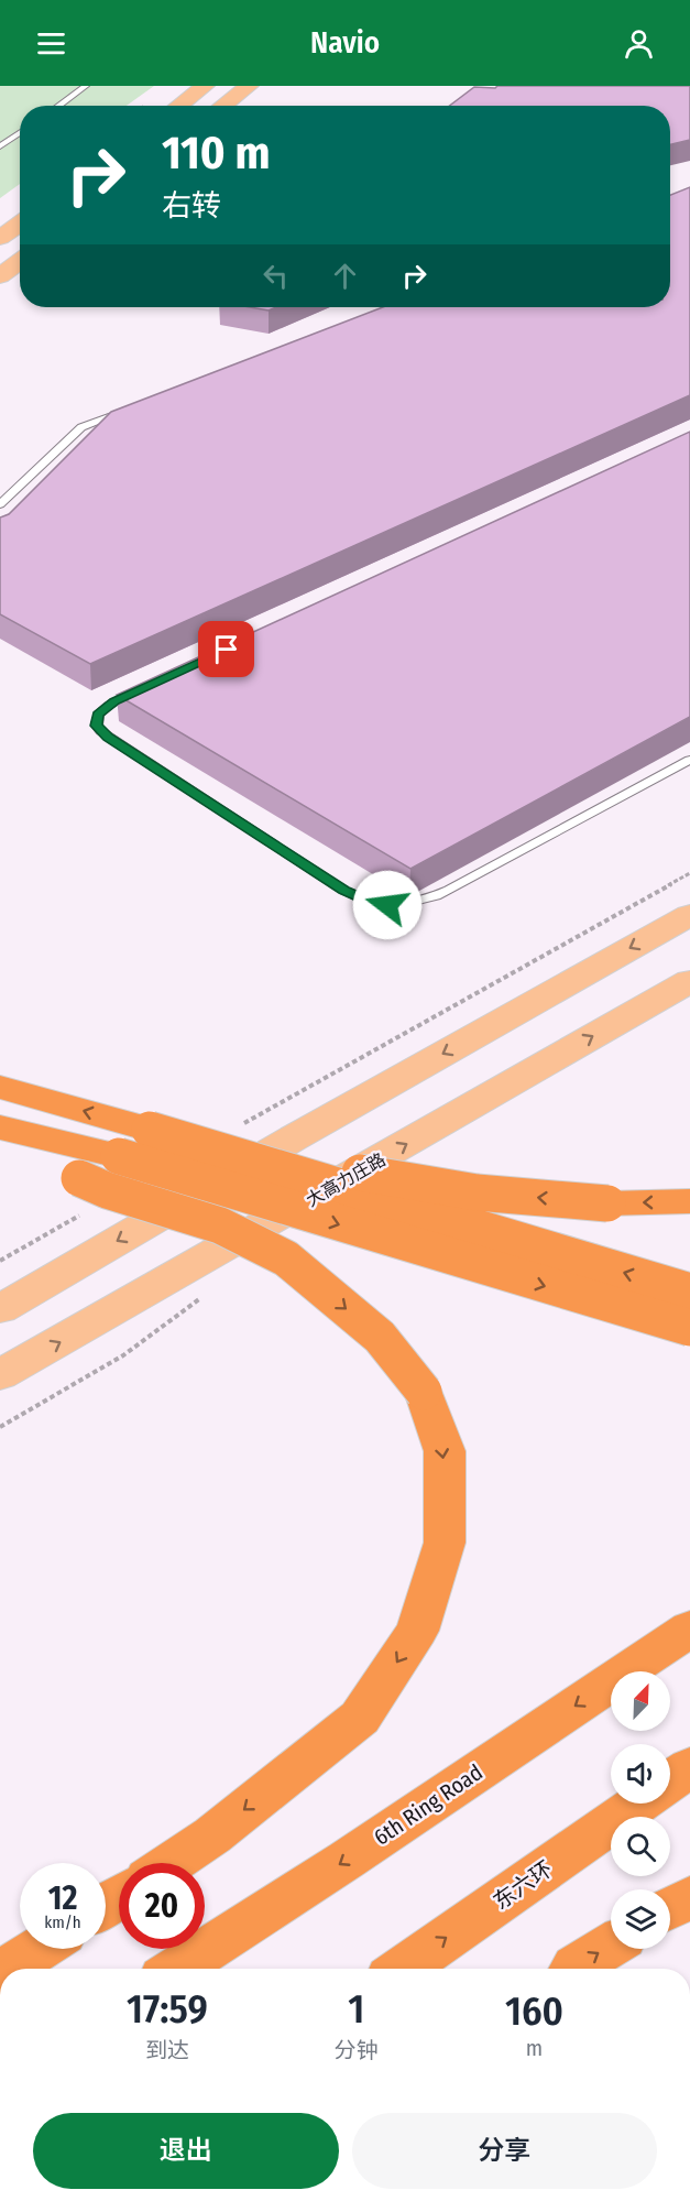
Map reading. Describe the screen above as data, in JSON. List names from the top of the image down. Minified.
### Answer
{"streets":{"highway":["6th Ring Road","东六环"],"main road":["大高力庄路"]},"one_way":["6th Ring Road","东六环"],"north":"top right","page":{"header":"Navio","turn":["110 m","右转"],"speed":"12 km/h","limit":"20","eta":["17:59","到达","1","分钟","160","m"],"buttons":["退出","分享"]}}
